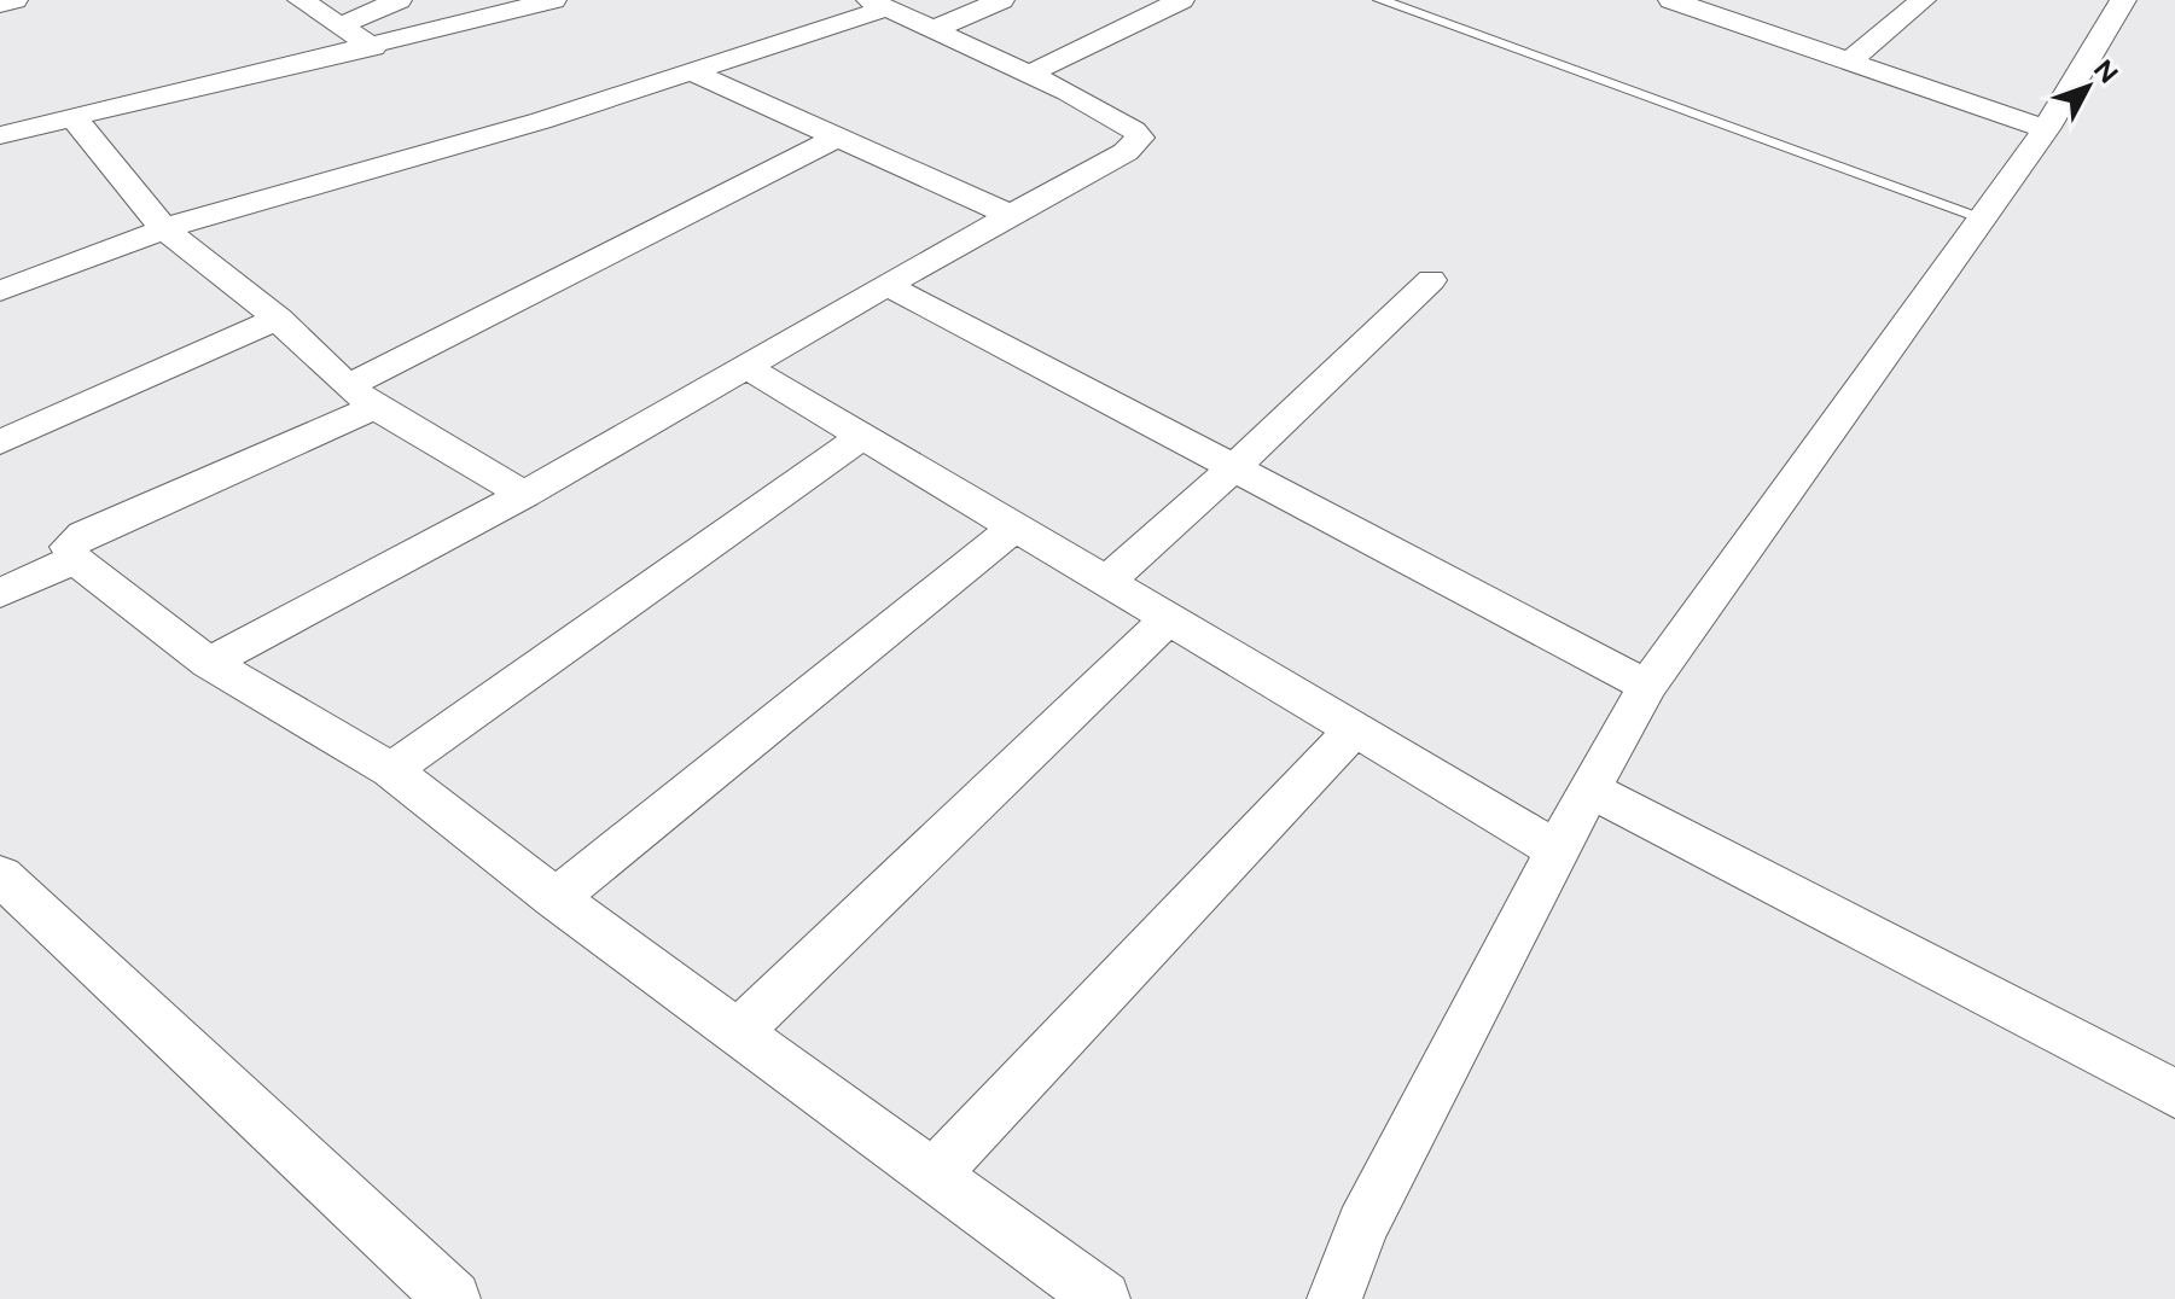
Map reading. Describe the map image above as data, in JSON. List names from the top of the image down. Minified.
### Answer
{"north":"top right"}
